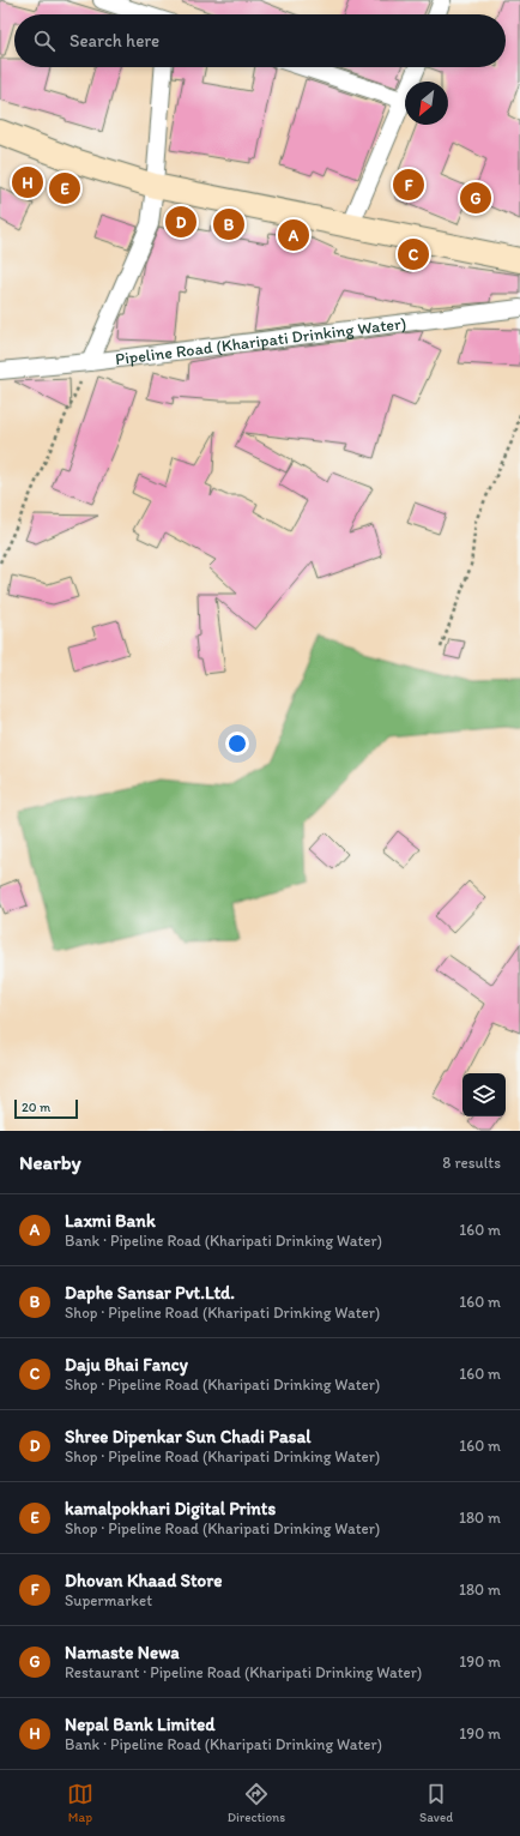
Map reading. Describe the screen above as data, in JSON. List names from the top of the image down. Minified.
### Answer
{"streets":{"street":["Pipeline Road (Kharipati Drinking Water)"]},"scale_bar":"20 m","north":"bottom left","page":{"search":"Search here","pins":["H","F","E","G","D","B","A","C"],"scale":"20 m","heading":["Nearby","8 results"],"list":[{"mark":"A","name":"Laxmi Bank","note":"Bank · Pipeline Road (Kharipati Drinking Water)","value":"160 m"},{"mark":"B","name":"Daphe Sansar Pvt.Ltd.","note":"Shop · Pipeline Road (Kharipati Drinking Water)","value":"160 m"},{"mark":"C","name":"Daju Bhai Fancy","note":"Shop · Pipeline Road (Kharipati Drinking Water)","value":"160 m"},{"mark":"D","name":"Shree Dipenkar Sun Chadi Pasal","note":"Shop · Pipeline Road (Kharipati Drinking Water)","value":"160 m"},{"mark":"E","name":"kamalpokhari Digital Prints","note":"Shop · Pipeline Road (Kharipati Drinking Water)","value":"180 m"},{"mark":"F","name":"Dhovan Khaad Store","note":"Supermarket","value":"180 m"},{"mark":"G","name":"Namaste Newa","note":"Restaurant · Pipeline Road (Kharipati Drinking Water)","value":"190 m"},{"mark":"H","name":"Nepal Bank Limited","note":"Bank · Pipeline Road (Kharipati Drinking Water)","value":"190 m"}],"nav":["Map","Directions","Saved"]}}
